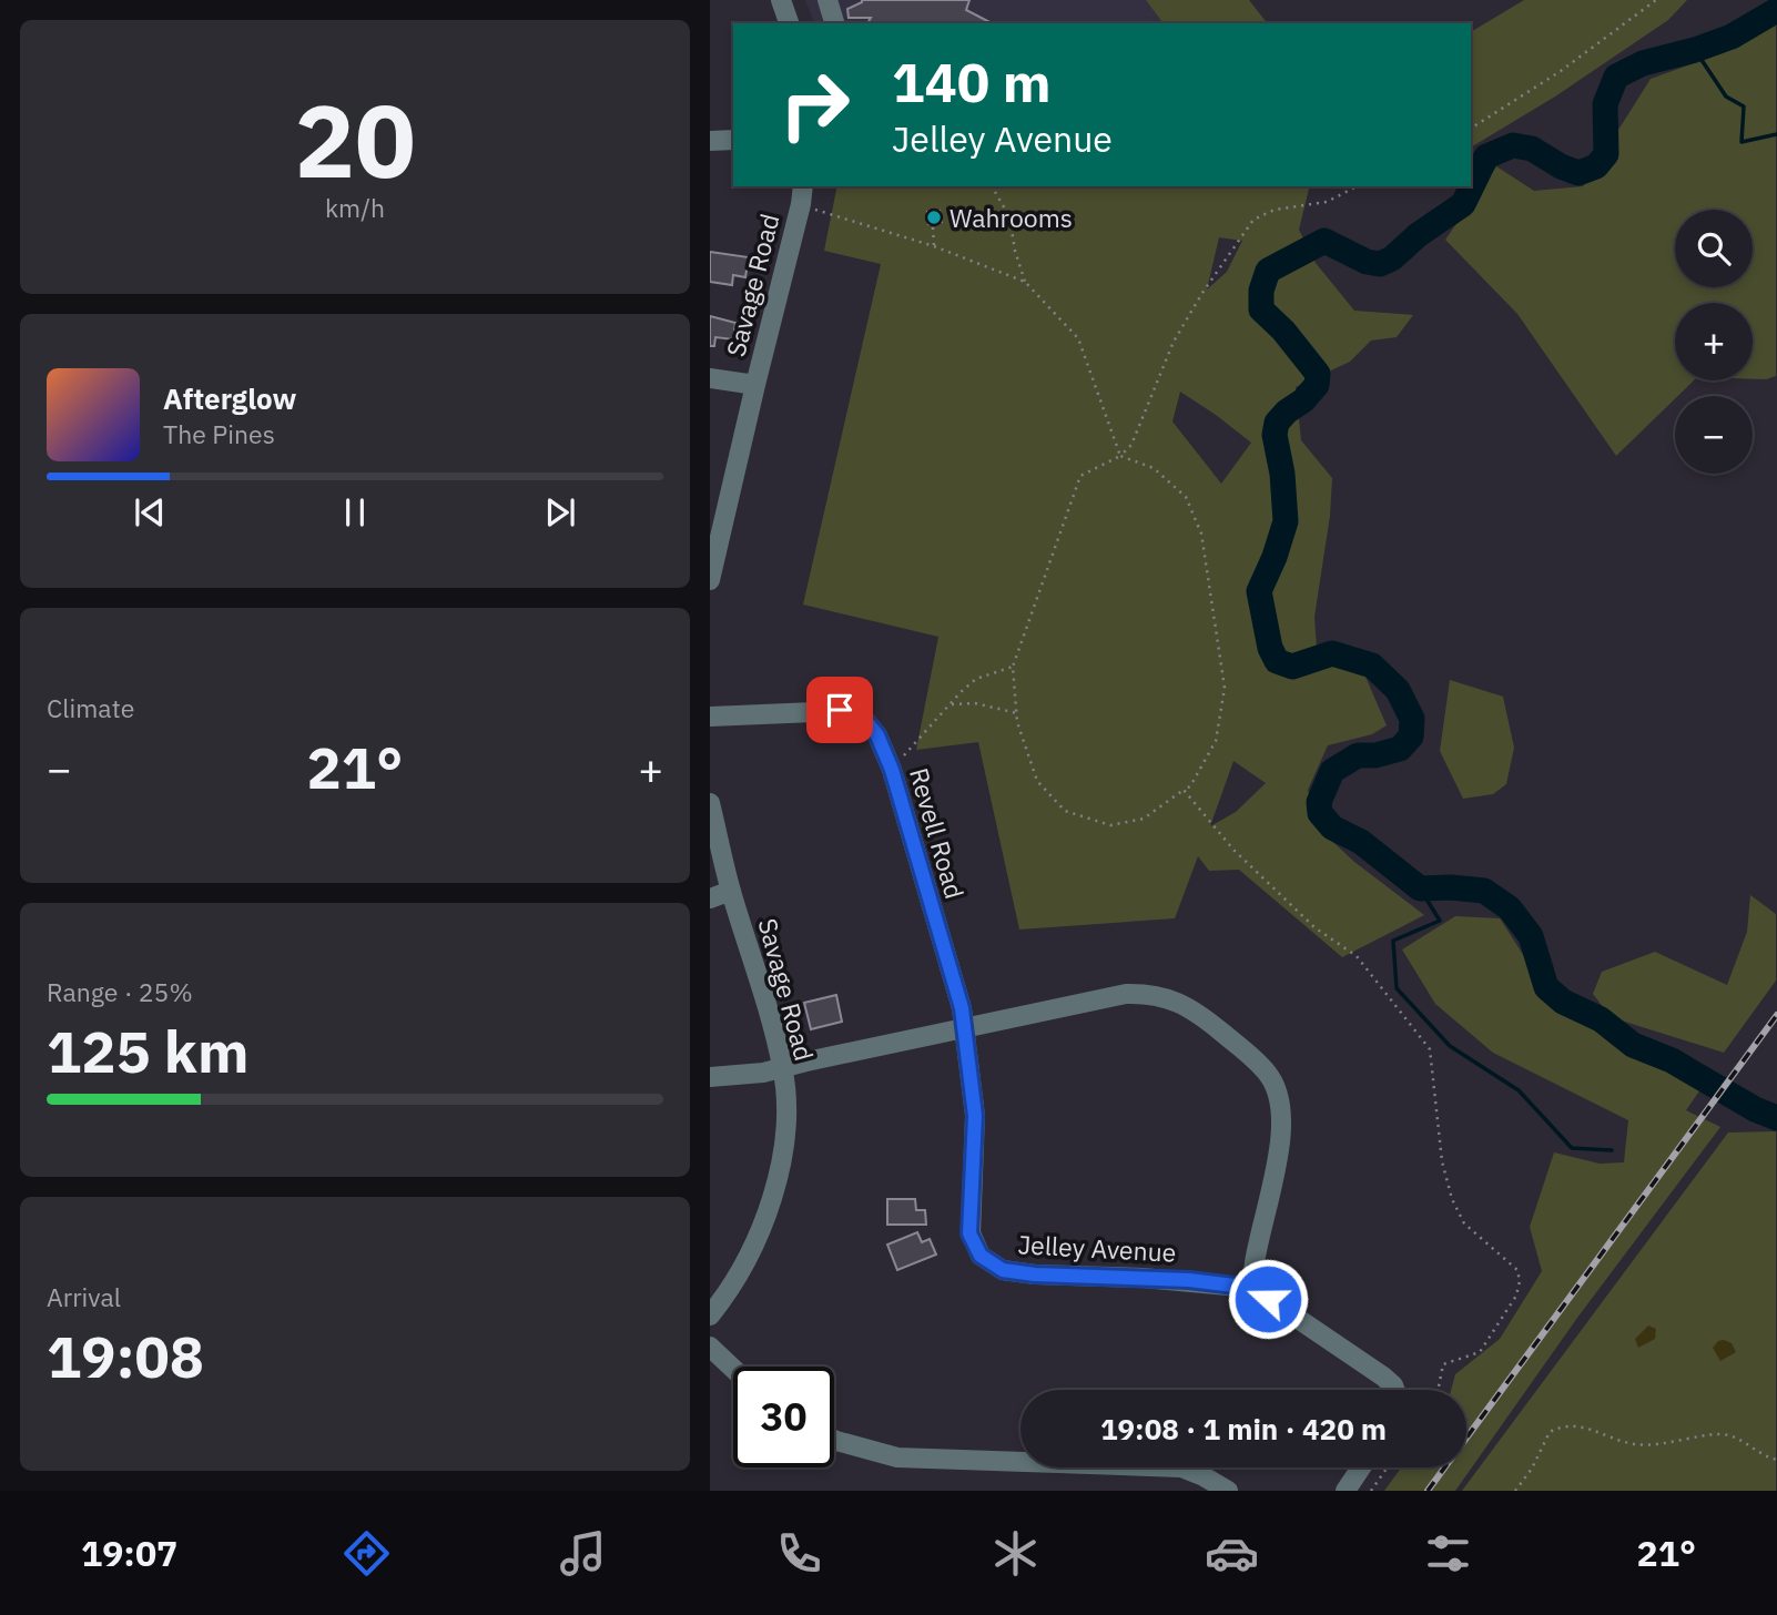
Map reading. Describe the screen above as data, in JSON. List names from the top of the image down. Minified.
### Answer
{"streets":{"street":["Savage Road","Revell Road","Jelley Avenue"]},"crossings":[["Revell Road","Jelley Avenue"]],"places":["Wahrooms"],"page":{"tile":[["20","km/h"],"Climate",["Range · 25%","125 km"],["Arrival","19:08"]],"turn":["140 m","Jelley Avenue"],"map_buttons":["+","−"],"song":["Afterglow","The Pines"],"heat":["−","21°","+"],"limit":"30","trip":"19:08 · 1 min · 420 m","tabs":["19:07","21°"]}}
